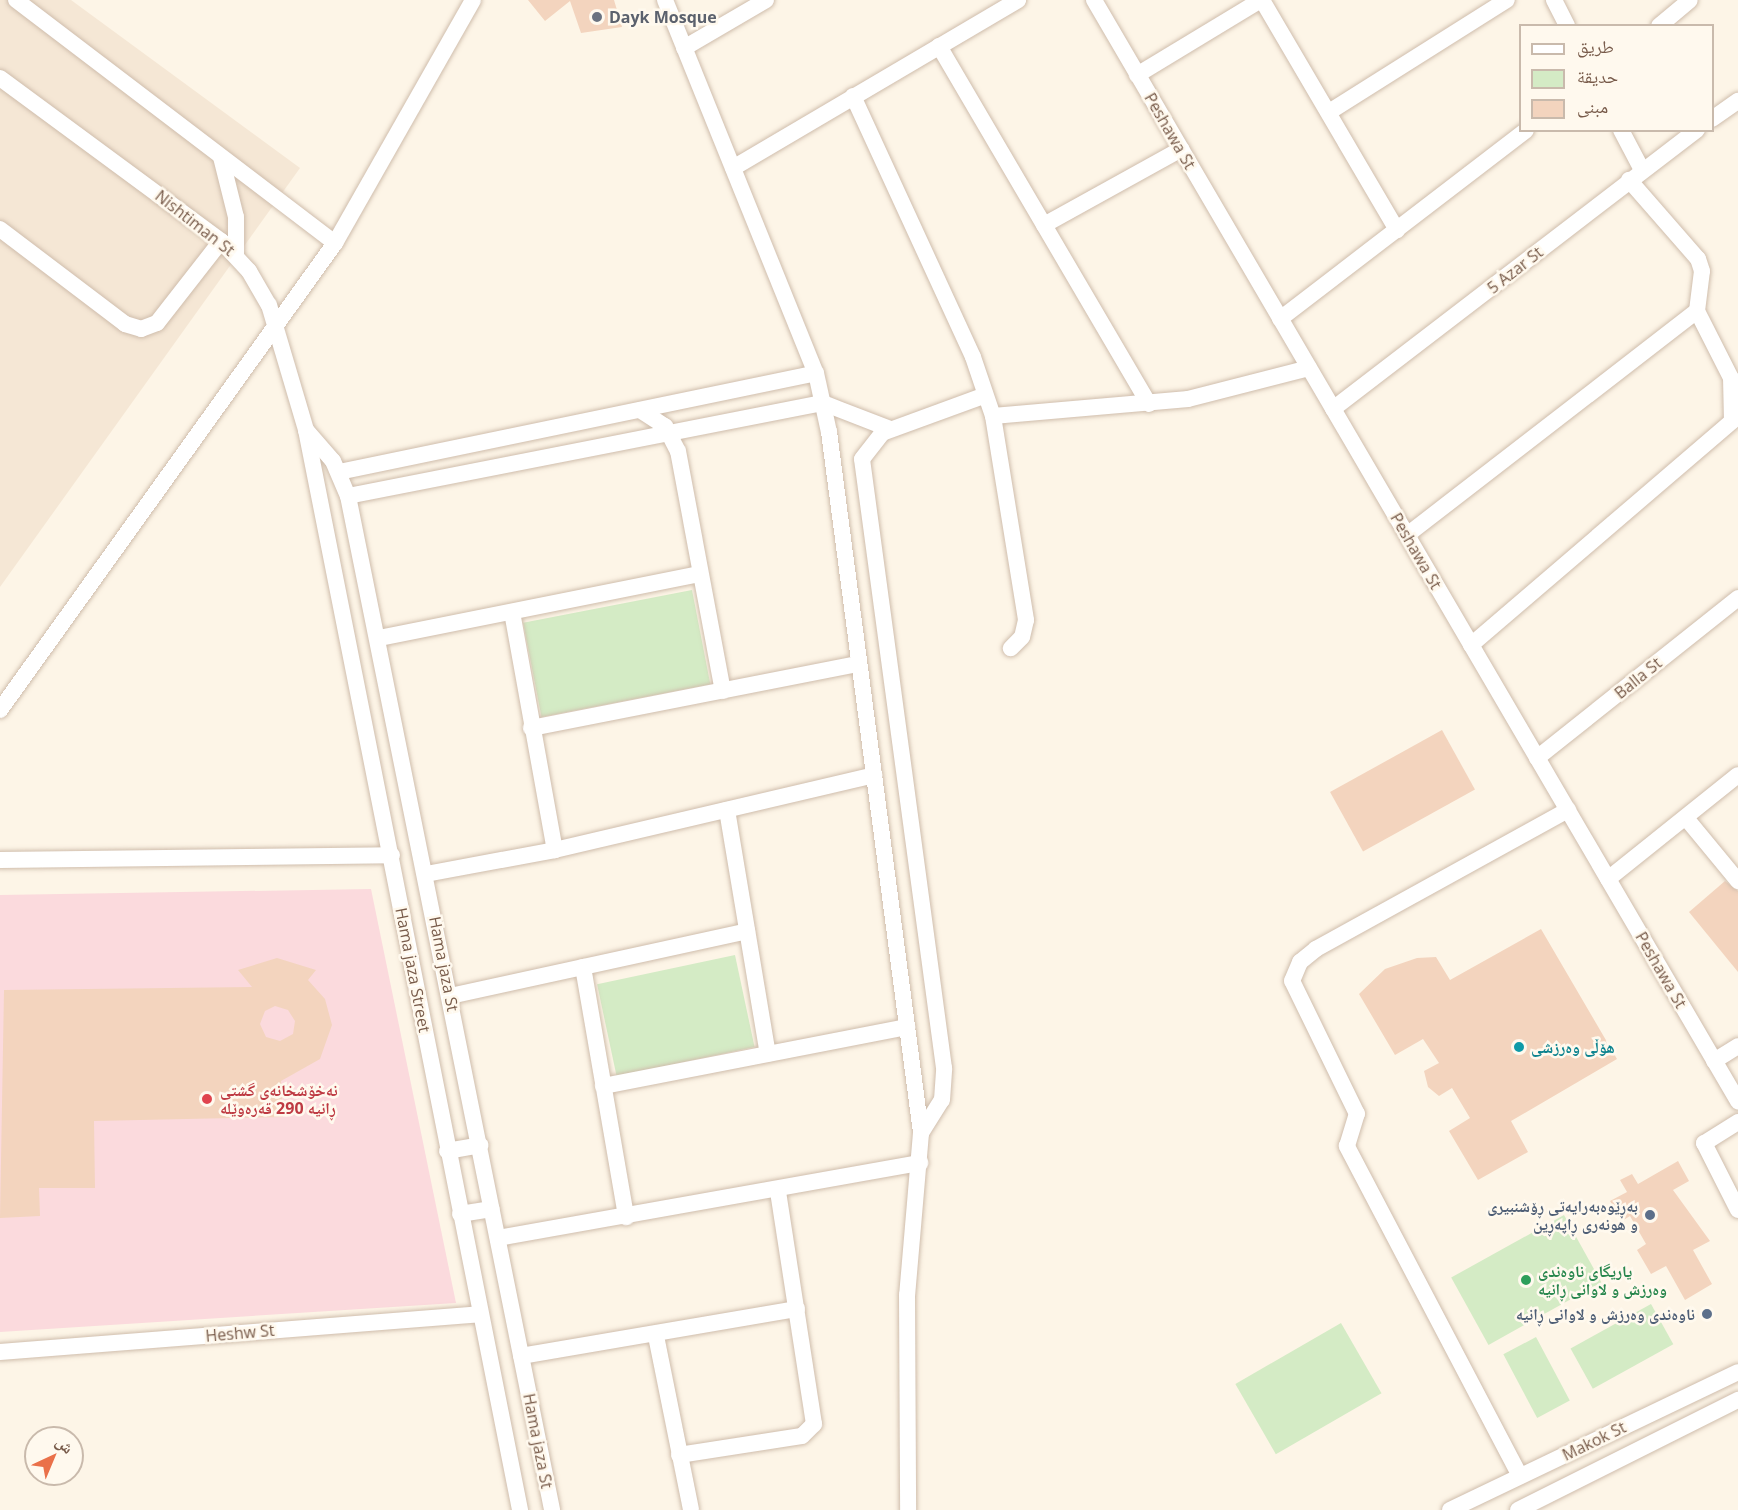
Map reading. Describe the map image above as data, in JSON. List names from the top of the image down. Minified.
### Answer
{"streets":{"street":["Peshawa St","Nishtiman St","5 Azar St","Balla St","Hama jaza St","Hama jaza Street","Heshw St","Makok St"]},"crossings":[["Peshawa St","5 Azar St"],["Peshawa St","Balla St"],["Nishtiman St","Hama jaza St"],["Nishtiman St","Hama jaza Street"],["Hama jaza St","Hama jaza Street"],["Hama jaza Street","Heshw St"]],"places":["Dayk Mosque","هۆڵی وەرزشی","نەخۆشخانەی گشتی ڕانیە 290 قەرەوێلە","بەڕێوەبەرایەتی ڕۆشنبیری و هونەری ڕاپەڕین","یاریگای ناوەندی وەرزش و لاوانی ڕانیە","ناوەندی وەرزش و لاوانی ڕانیە"],"legend":["طريق","حديقة","مبنى"],"north":"top right"}
